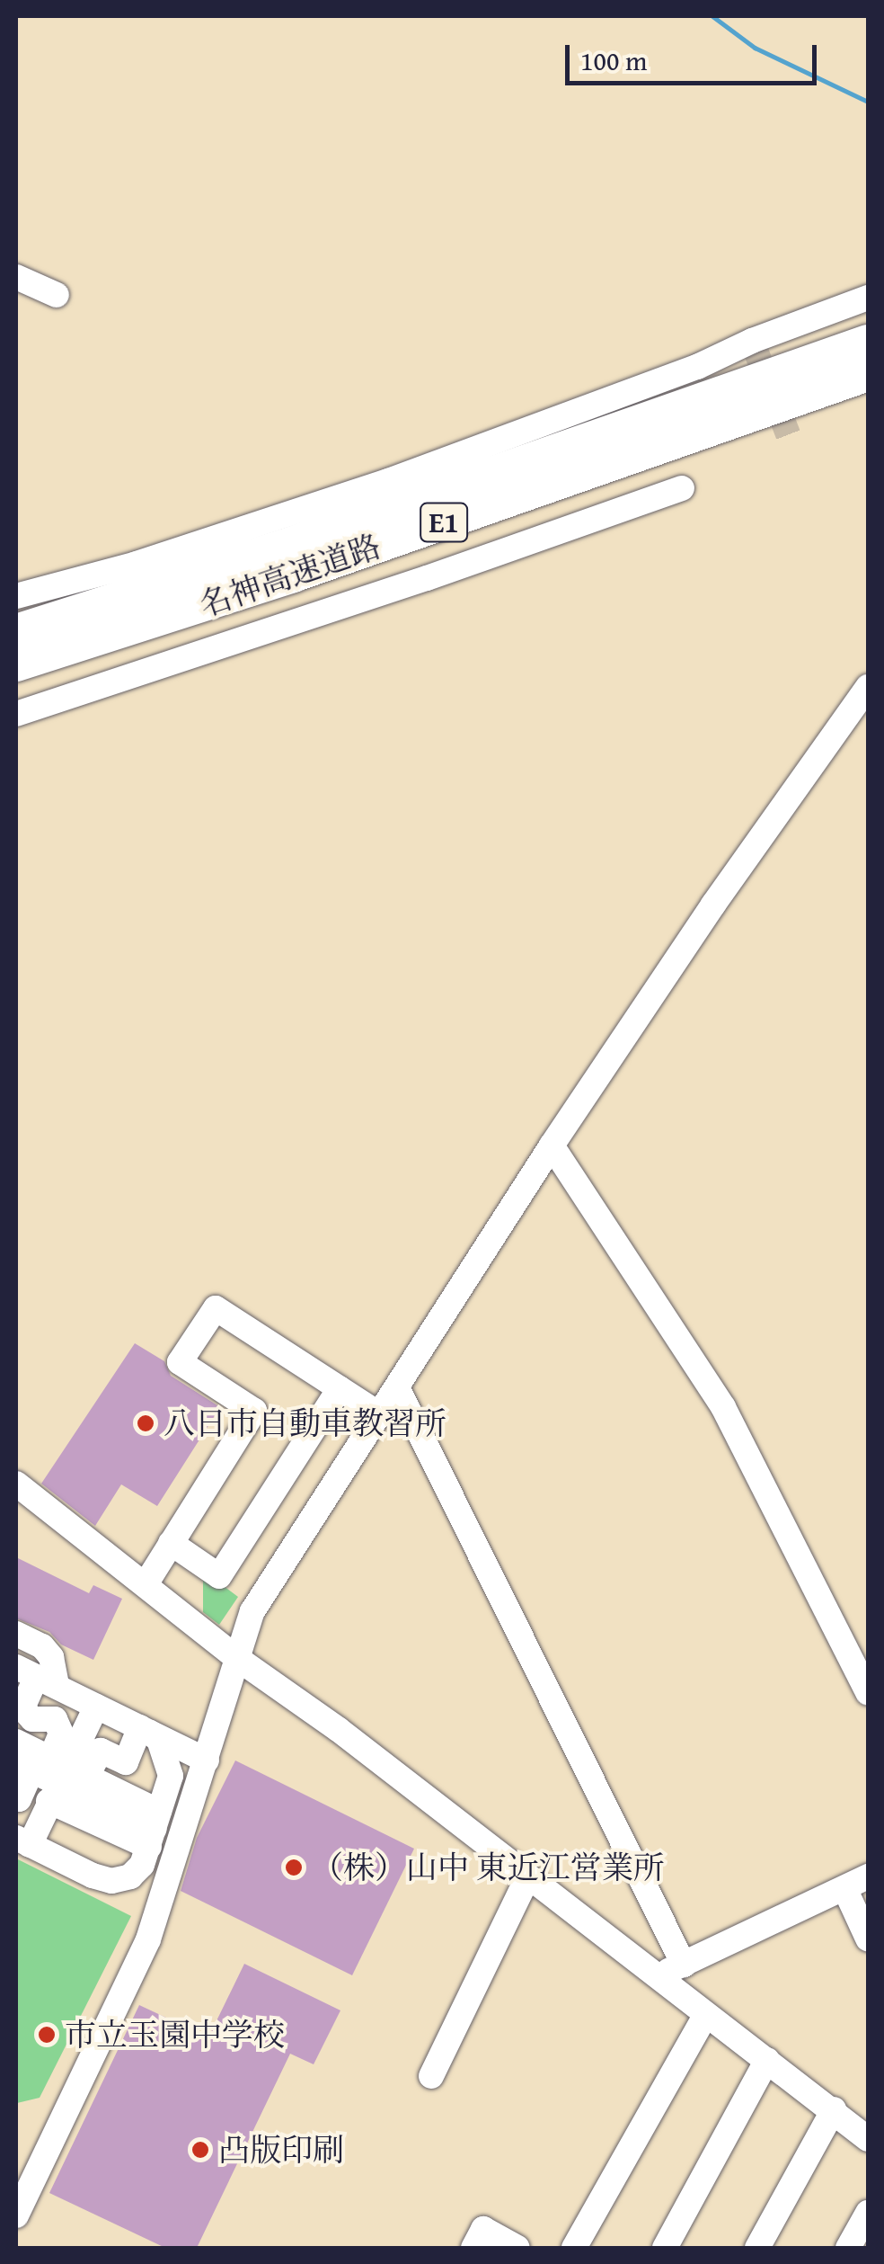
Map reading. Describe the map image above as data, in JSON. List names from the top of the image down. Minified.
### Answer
{"streets":{"highway":["E1","名神高速道路"]},"places":["八日市自動車教習所","（株）山中 東近江営業所","市立玉園中学校","凸版印刷"],"scale_bar":"100 m"}
